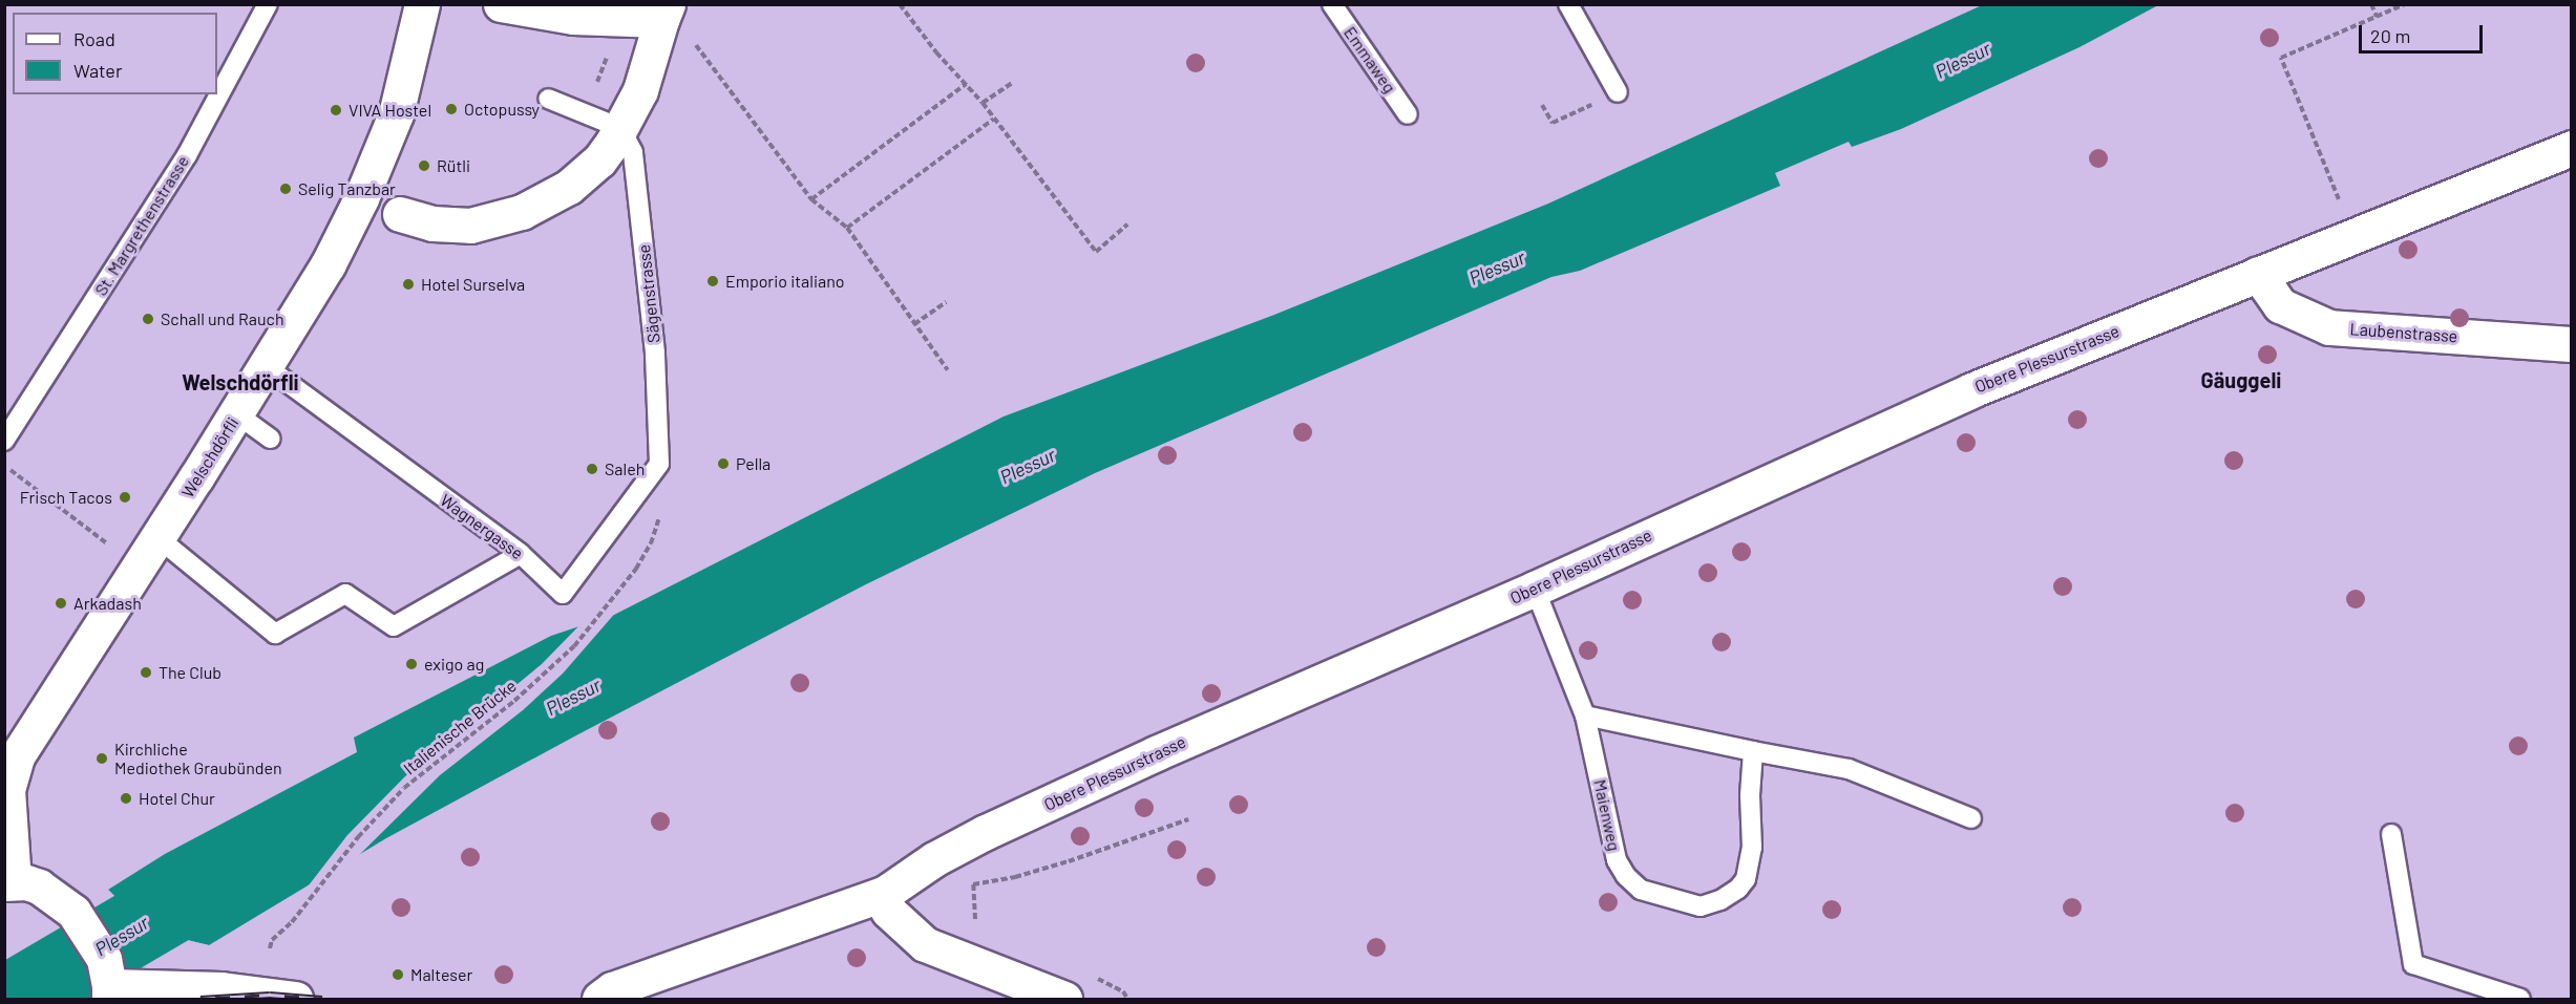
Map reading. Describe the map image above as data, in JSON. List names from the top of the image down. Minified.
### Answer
{"streets":{"street":["Laubenstrasse","Obere Plessurstrasse","Welschdörfli"],"lane":["Emmaweg","St. Margrethenstrasse","Sägenstrasse","Wagnergasse","Maienweg"],"path":["Italienische Brücke"]},"crossings":[["Sägenstrasse","Wagnergasse"],["Laubenstrasse","Obere Plessurstrasse"],["Obere Plessurstrasse","Maienweg"],["Welschdörfli","Wagnergasse"]],"districts":["Gäuggeli","Welschdörfli"],"water":["Plessur"],"places":["Octopussy","VIVA Hostel","Rütli","Selig Tanzbar","Emporio italiano","Hotel Surselva","Schall und Rauch","Pella","Saleh","Frisch Tacos","Arkadash","exigo ag","The Club","Kirchliche Mediothek Graubünden","Hotel Chur","Malteser"],"legend":["Road","Water"],"scale_bar":"20 m"}
